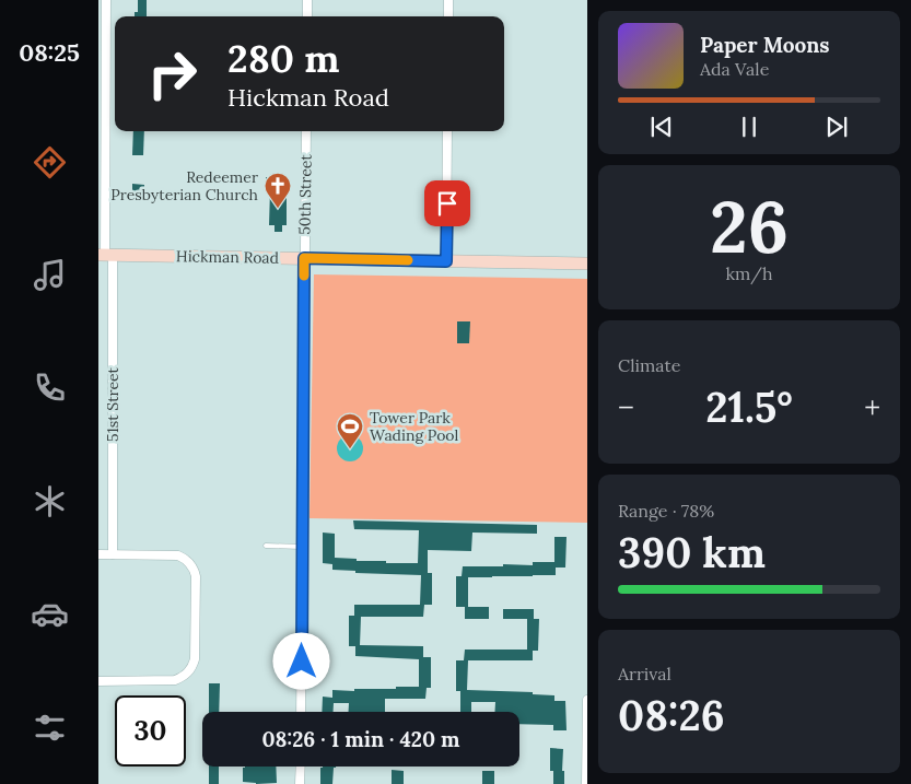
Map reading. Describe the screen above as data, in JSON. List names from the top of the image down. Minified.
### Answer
{"streets":{"main road":["Hickman Road"],"street":["50th Street","51st Street"]},"crossings":[["50th Street","Hickman Road"],["Hickman Road","51st Street"]],"places":{"church":["Redeemer Presbyterian Church"],"sports":["Tower Park Wading Pool"]},"page":{"tabs":"08:25","turn":["280 m","Hickman Road"],"song":["Paper Moons","Ada Vale"],"tile":[["26","km/h"],"Climate",["Range · 78%","390 km"],["Arrival","08:26"]],"heat":["−","21.5°","+"],"limit":"30","trip":"08:26 · 1 min · 420 m"}}
